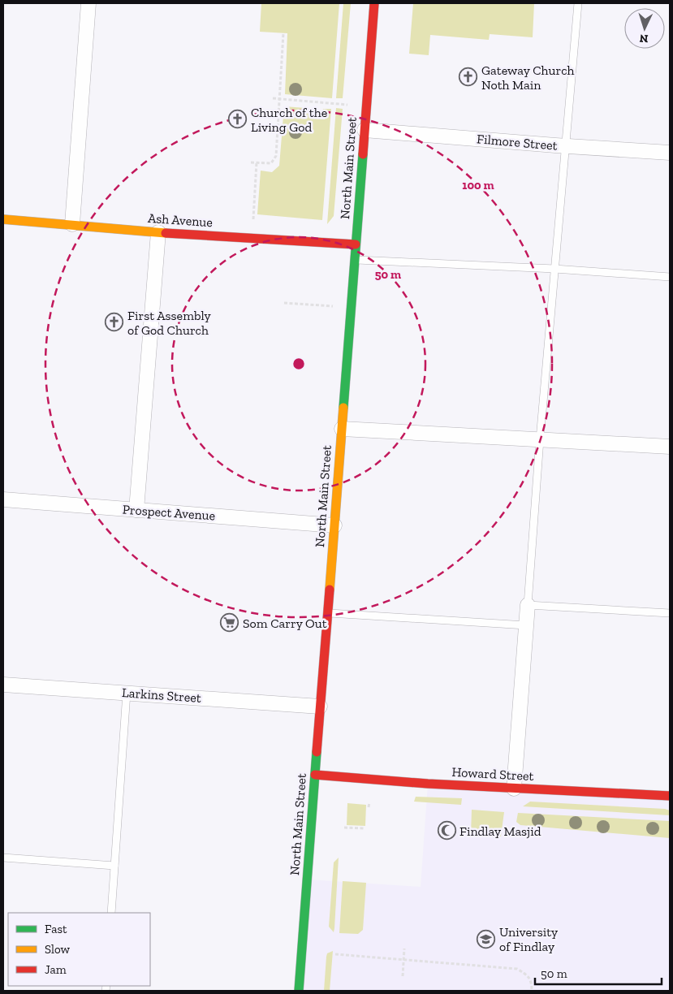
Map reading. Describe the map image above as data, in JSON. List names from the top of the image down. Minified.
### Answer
{"streets":{"main road":["North Main Street","Ash Avenue","Howard Street"],"street":["Filmore Street","Prospect Avenue","Larkins Street"]},"crossings":[["Filmore Street","North Main Street"],["North Main Street","Ash Avenue"],["North Main Street","Prospect Avenue"],["North Main Street","Larkins Street"],["North Main Street","Howard Street"]],"places":{"church":["Gateway Church Noth Main","Church of the Living God","First Assembly of God Church"],"supermarket":["Som Carry Out"],"mosque":["Findlay Masjid"],"school or university":["University of Findlay"]},"legend":["Fast","Slow","Jam"],"scale_bar":"50 m","north":"bottom","rings":["100 m","50 m"]}
